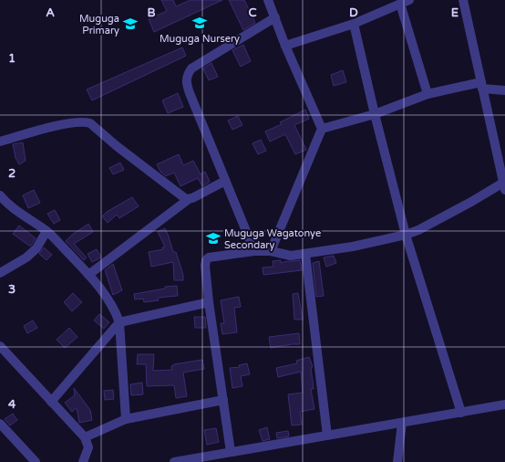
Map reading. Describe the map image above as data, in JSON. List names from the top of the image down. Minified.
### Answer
{"places":{"school or university":["Muguga Nursery","Muguga Primary","Muguga Wagatonye Secondary"]},"grid":{"columns":["A","B","C","D","E"],"rows":["1","2","3","4"]}}
